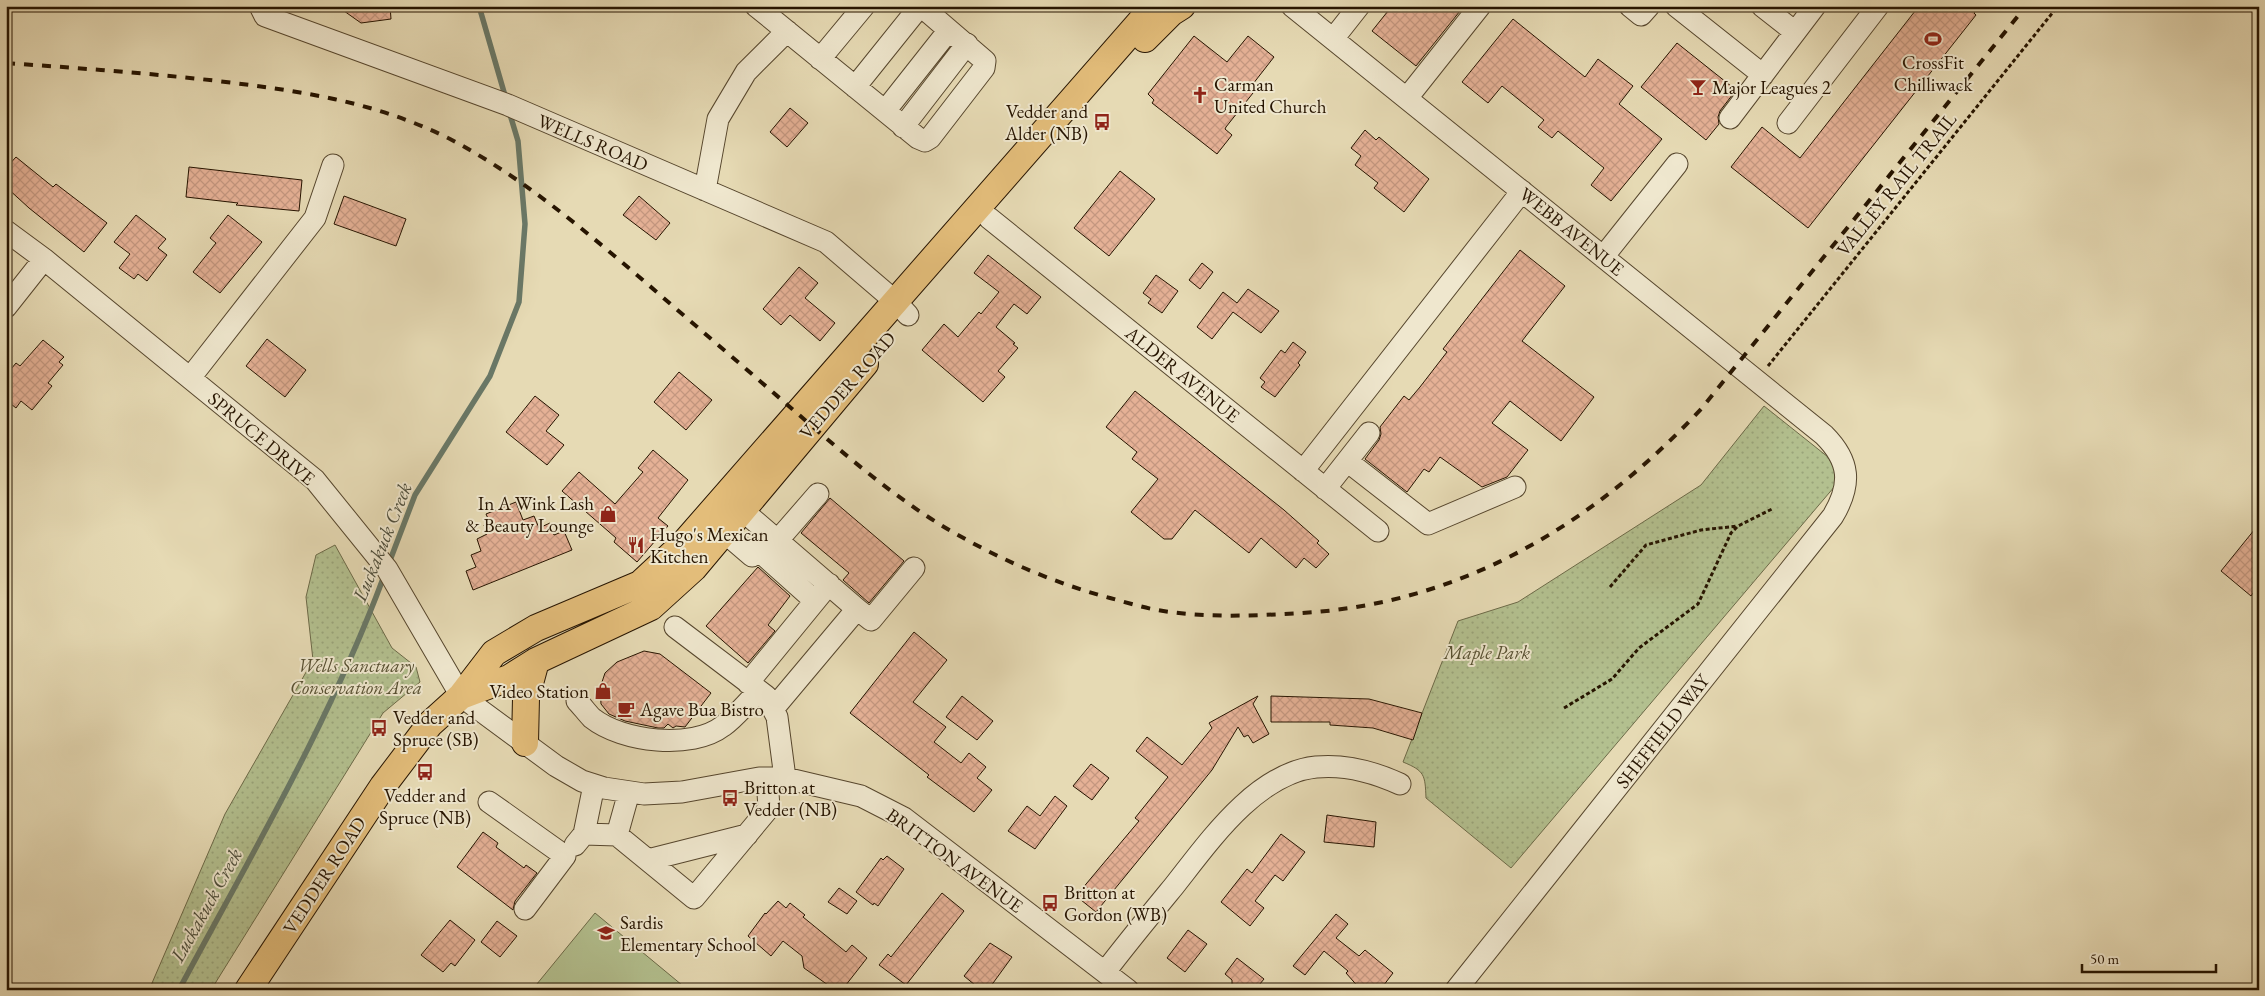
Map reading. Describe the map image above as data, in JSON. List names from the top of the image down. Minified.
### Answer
{"streets":{"main road":["VEDDER ROAD"],"street":["WELLS ROAD","WEBB AVENUE","ALDER AVENUE","SPRUCE DRIVE","SHEFFIELD WAY","BRITTON AVENUE"],"path":["VALLEY RAIL TRAIL"]},"crossings":[["WELLS ROAD","VEDDER ROAD"],["VALLEY RAIL TRAIL","WEBB AVENUE"],["WEBB AVENUE","SHEFFIELD WAY"],["ALDER AVENUE","VEDDER ROAD"],["VEDDER ROAD","SPRUCE DRIVE"],["VEDDER ROAD","BRITTON AVENUE"],["SPRUCE DRIVE","BRITTON AVENUE"]],"water":["Luckakuck Creek"],"parks":["Maple Park","Wells Sanctuary Conservation Area"],"places":{"sports":["CrossFit Chilliwack"],"bar":["Major Leagues 2"],"church":["Carman United Church"],"bus stop":["Vedder and Alder (NB)","Vedder and Spruce (SB)","Vedder and Spruce (NB)","Britton at Vedder (NB)","Britton at Gordon (WB)"],"shop":["In A Wink Lash & Beauty Lounge","Video Station"],"restaurant":["Hugo's Mexican Kitchen"],"cafe":["Agave Bua Bistro"],"school or university":["Sardis Elementary School"]},"scale_bar":"50 m"}
